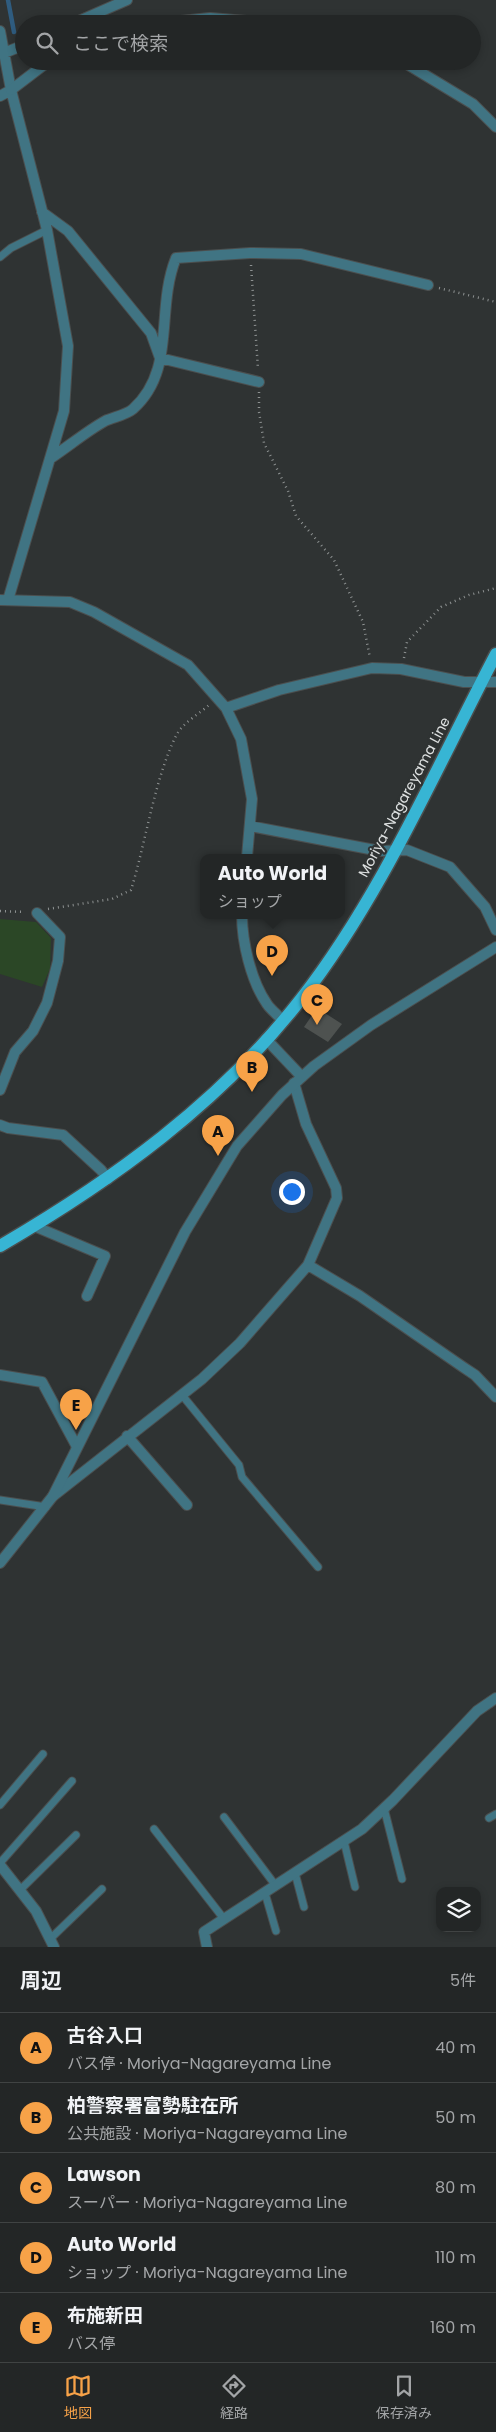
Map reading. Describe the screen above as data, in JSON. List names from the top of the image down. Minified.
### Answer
{"streets":{"main road":["Moriya-Nagareyama Line"]},"page":{"search":"ここで検索","popup":["Auto World","ショップ"],"pins":["D","C","B","A","E"],"heading":["周辺","5件"],"list":[{"mark":"A","name":"古谷入口","note":"バス停 · Moriya-Nagareyama Line","value":"40 m"},{"mark":"B","name":"柏警察署富勢駐在所","note":"公共施設 · Moriya-Nagareyama Line","value":"50 m"},{"mark":"C","name":"Lawson","note":"スーパー · Moriya-Nagareyama Line","value":"80 m"},{"mark":"D","name":"Auto World","note":"ショップ · Moriya-Nagareyama Line","value":"110 m"},{"mark":"E","name":"布施新田","note":"バス停","value":"160 m"}],"nav":["地図","経路","保存済み"]}}
